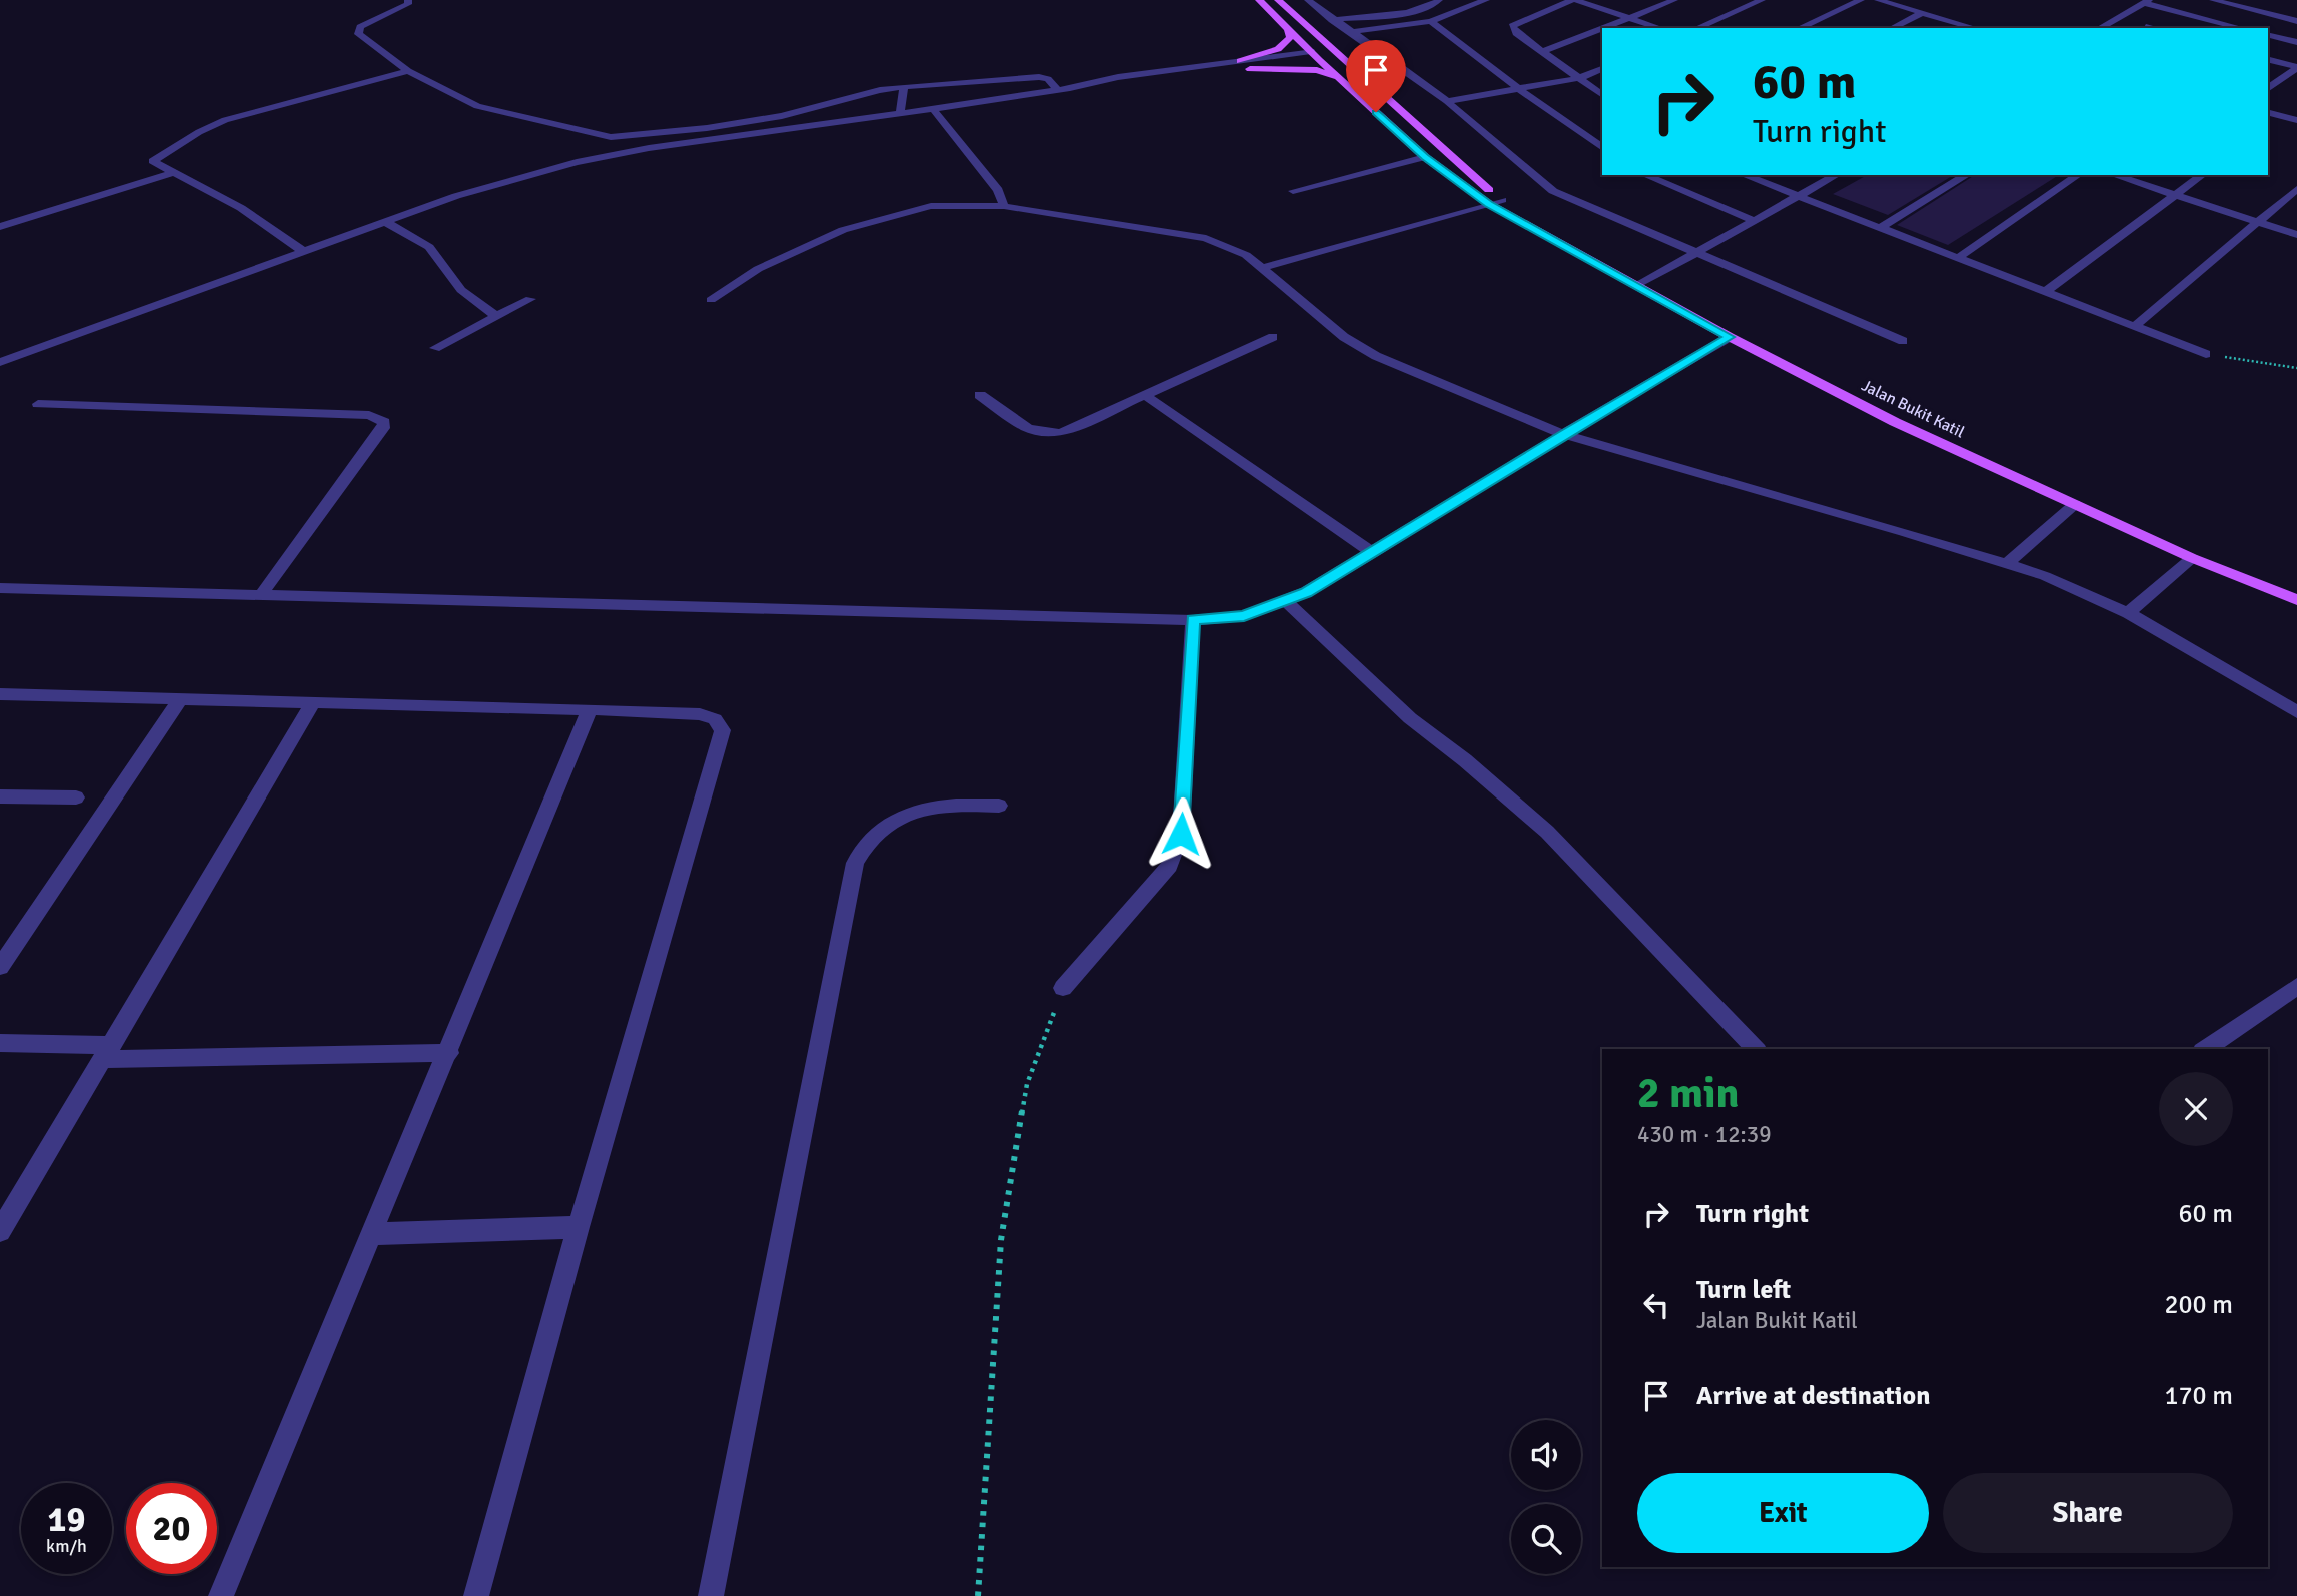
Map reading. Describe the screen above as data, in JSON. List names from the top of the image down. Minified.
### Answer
{"streets":{"main road":["Jalan Bukit Katil"]},"page":{"turn":["60 m","Turn right"],"heading":["2 min","430 m · 12:39"],"list":[{"name":"Turn right","value":"60 m"},{"name":"Turn left","note":"Jalan Bukit Katil","value":"200 m"},{"name":"Arrive at destination","value":"170 m"}],"buttons":["Exit","Share"],"speed":"19 km/h","limit":"20"}}
